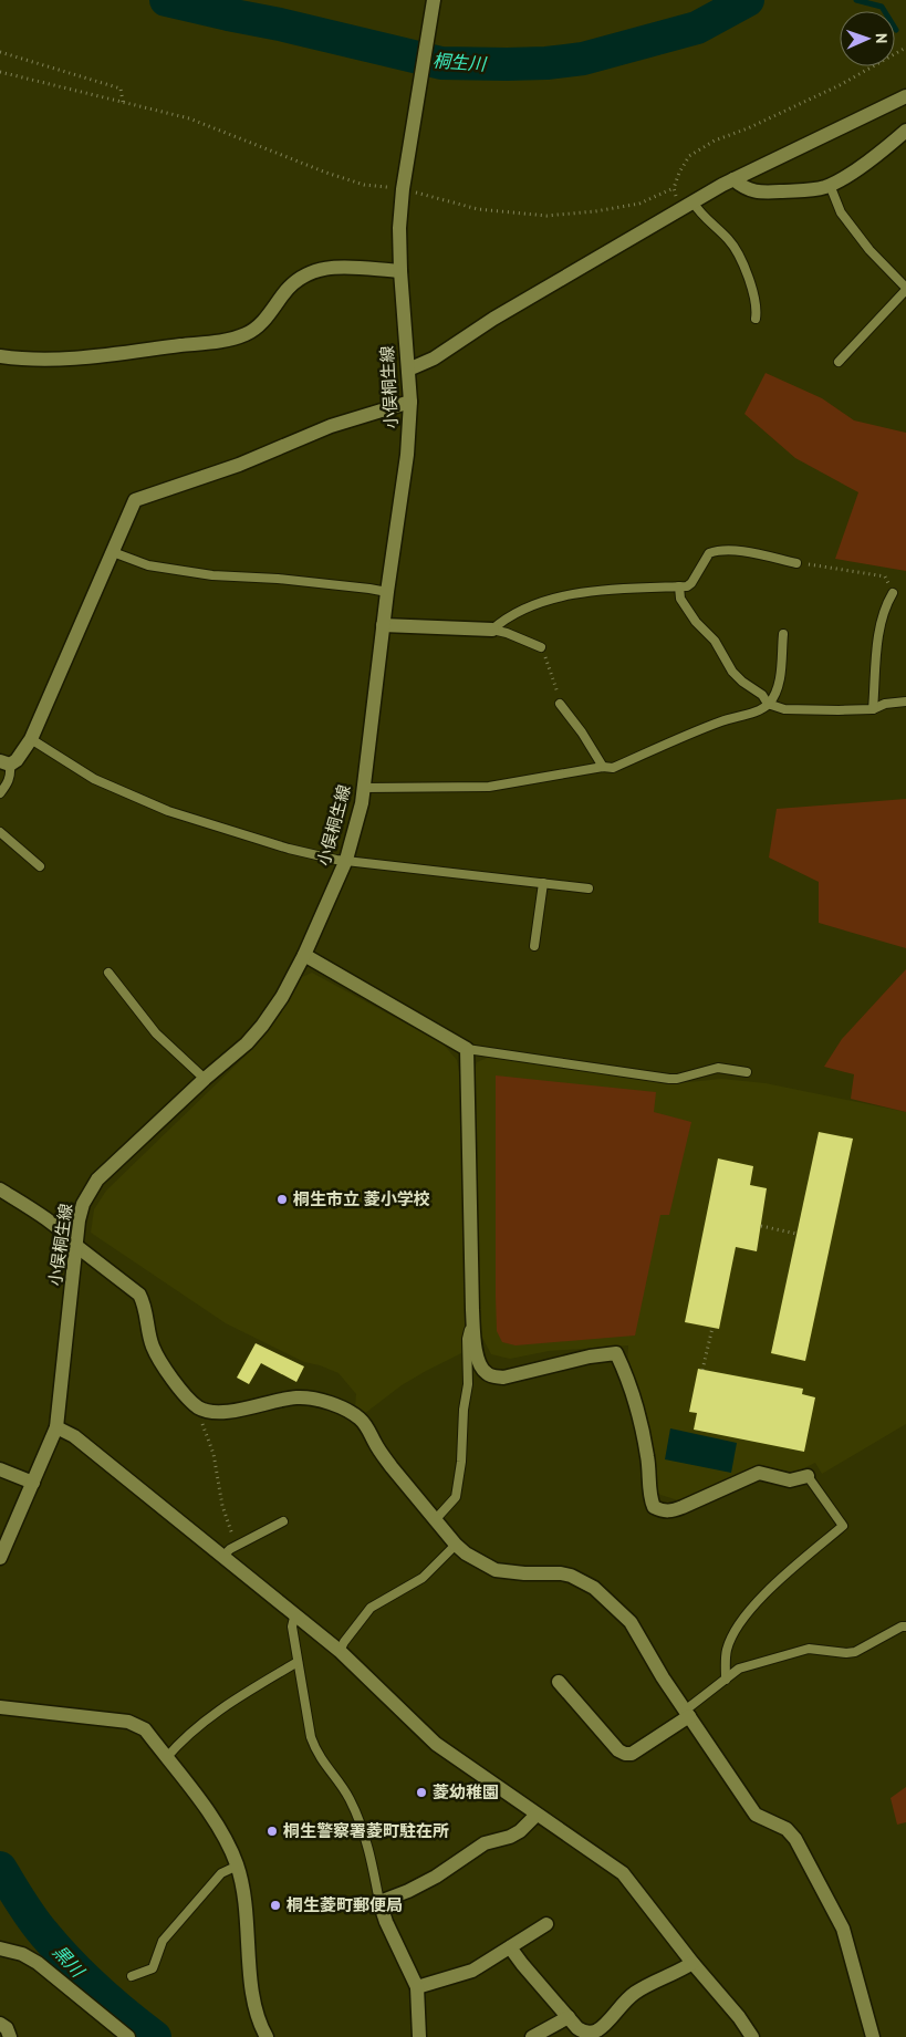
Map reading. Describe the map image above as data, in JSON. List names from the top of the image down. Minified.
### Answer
{"streets":{"street":["小俣桐生線"]},"water":["桐生川","黒川"],"places":["桐生市立 菱小学校","菱幼稚園","桐生警察署菱町駐在所","桐生菱町郵便局"],"north":"right"}
